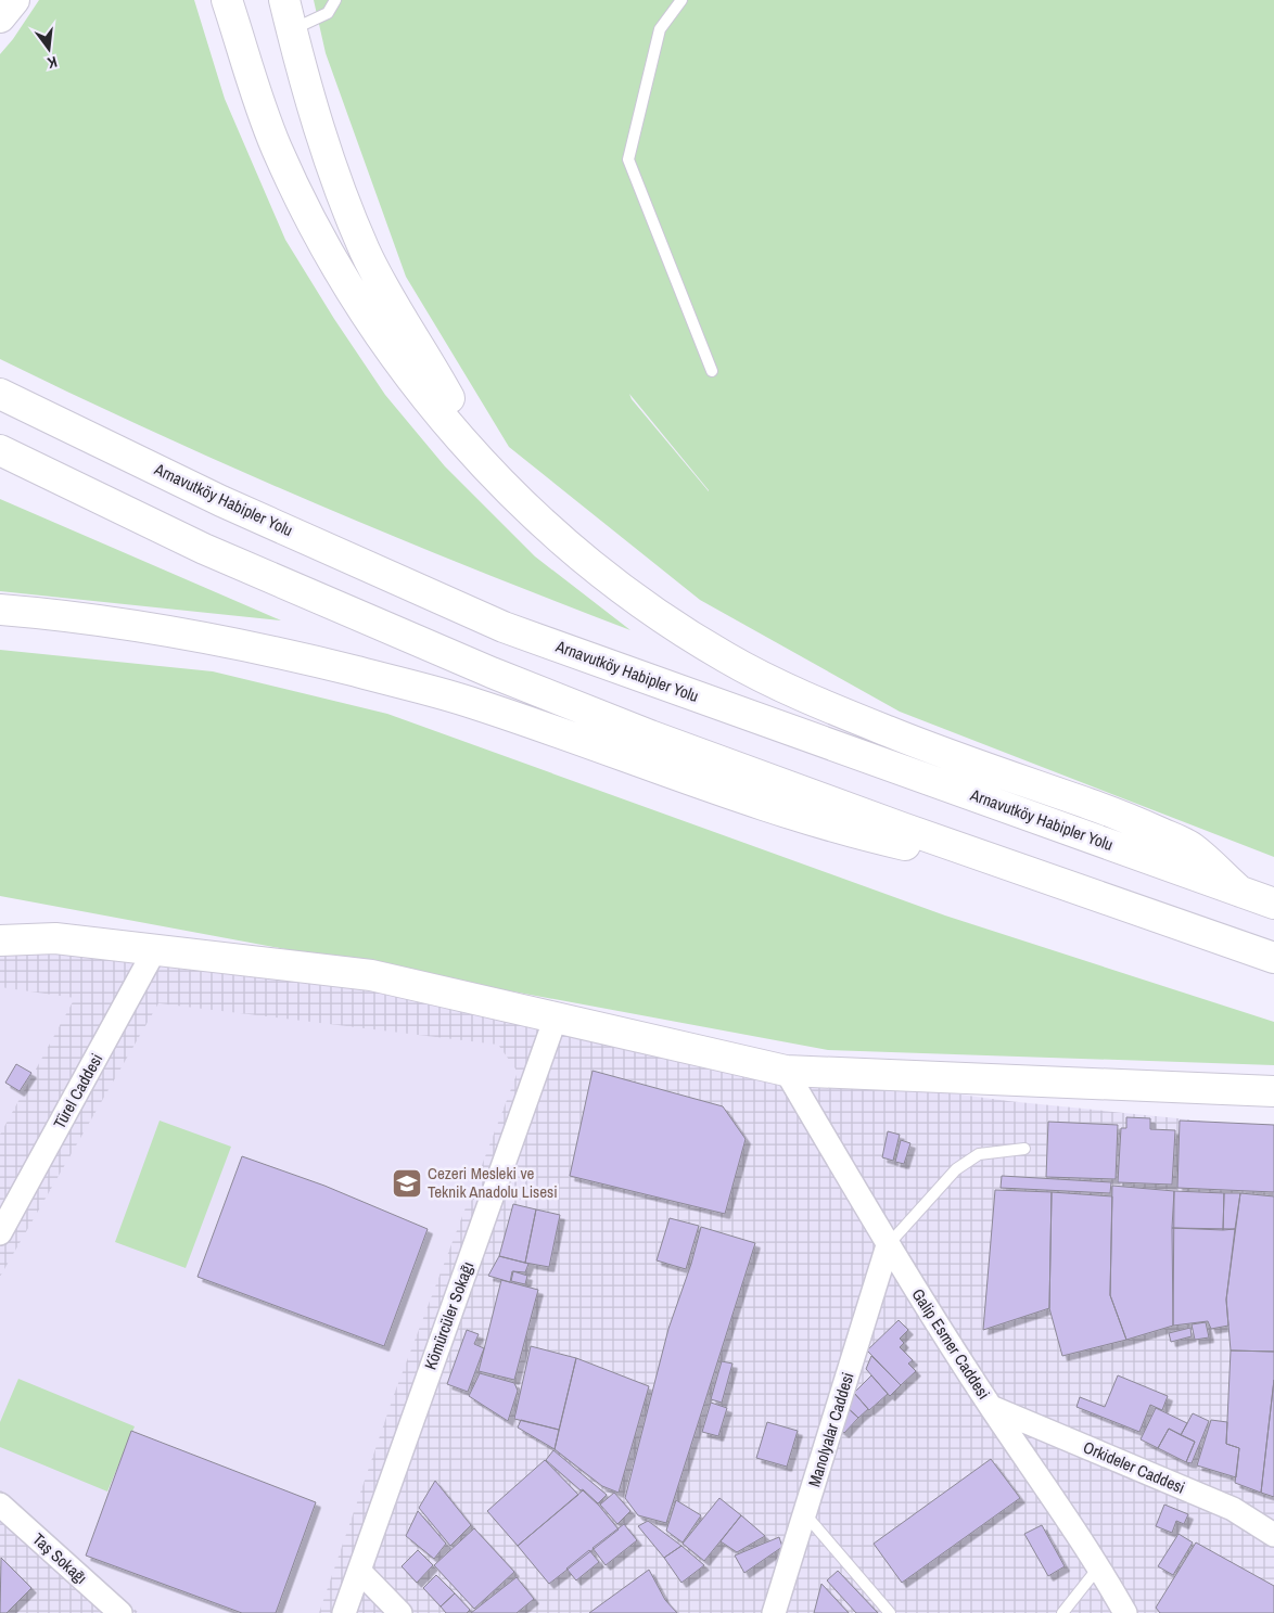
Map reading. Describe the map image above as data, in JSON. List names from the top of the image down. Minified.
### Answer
{"streets":{"main road":["Arnavutköy Habipler Yolu"],"street":["Türel Caddesi","Kömürcüler Sokağı","Galip Esmer Caddesi","Manolyalar Caddesi","Orkideler Caddesi","Taş Sokağı"]},"crossings":[["Galip Esmer Caddesi","Manolyalar Caddesi"],["Galip Esmer Caddesi","Orkideler Caddesi"]],"places":{"school or university":["Cezeri Mesleki ve Teknik Anadolu Lisesi"]},"north":"bottom"}
